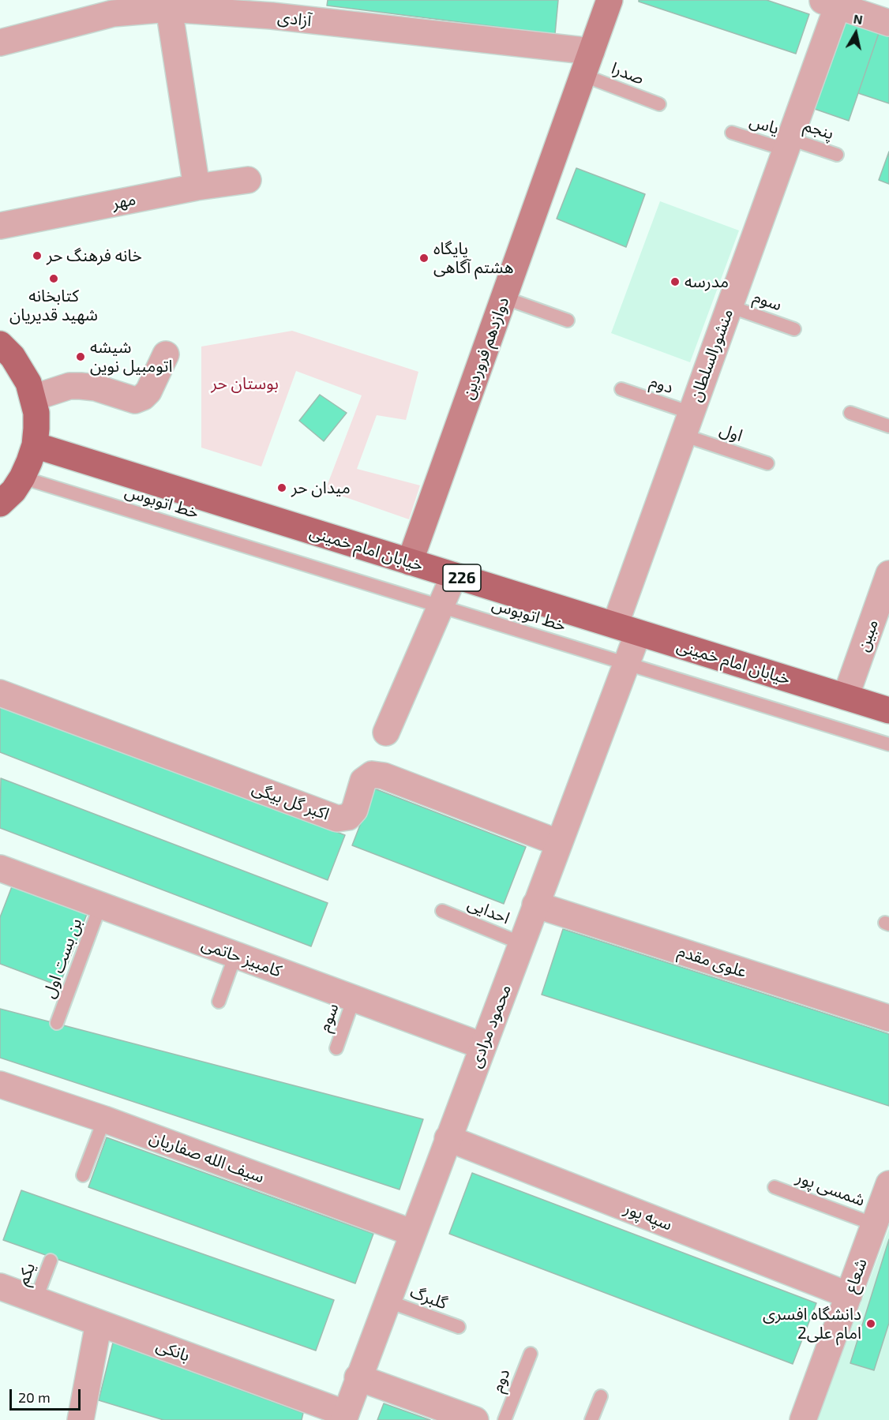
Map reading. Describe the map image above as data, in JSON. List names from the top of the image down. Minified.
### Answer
{"streets":{"main road":["دوازدهم فروردین","خیابان امام خمینی","226"],"street":["آزادی","مهر","منشورالسلطان","مبین","اکبر گل بیگی","کامبیز حاتمی","علوی مقدم","محمود مرادی","سیف الله صفاریان","سپه پور","شعاع","بانکی"],"lane":["صدرا","یاس","پنجم","سوم","دوم","اول","خط اتوبوس","احدایی","بن بست اول","شمسی پور","یکم","گلبرگ"]},"crossings":[["آزادی","دوازدهم فروردین"],["صدرا","دوازدهم فروردین"],["یاس","پنجم"],["یاس","منشورالسلطان"],["پنجم","منشورالسلطان"],["سوم","منشورالسلطان"],["سوم","کامبیز حاتمی"],["دوازدهم فروردین","خیابان امام خمینی"],["منشورالسلطان","دوم"],["منشورالسلطان","اول"],["منشورالسلطان","خیابان امام خمینی"],["منشورالسلطان","محمود مرادی"],["دوم","اول"],["خط اتوبوس","محمود مرادی"],["خیابان امام خمینی","مبین"],["خیابان امام خمینی","محمود مرادی"],["اکبر گل بیگی","محمود مرادی"],["احدایی","محمود مرادی"],["کامبیز حاتمی","بن بست اول"],["کامبیز حاتمی","محمود مرادی"],["علوی مقدم","محمود مرادی"],["محمود مرادی","سیف الله صفاریان"],["محمود مرادی","سپه پور"],["محمود مرادی","گلبرگ"],["محمود مرادی","بانکی"],["شمسی پور","شعاع"],["سپه پور","شعاع"],["یکم","بانکی"]],"parks":["بوستان حر"],"places":["خانه فرهنگ حر","پایگاه هشتم آگاهی","کتابخانه شهید قدیریان","مدرسه","شیشه اتومبیل نوین","میدان حر","دانشگاه افسری امام علی2"],"scale_bar":"20 m","north":"top"}
